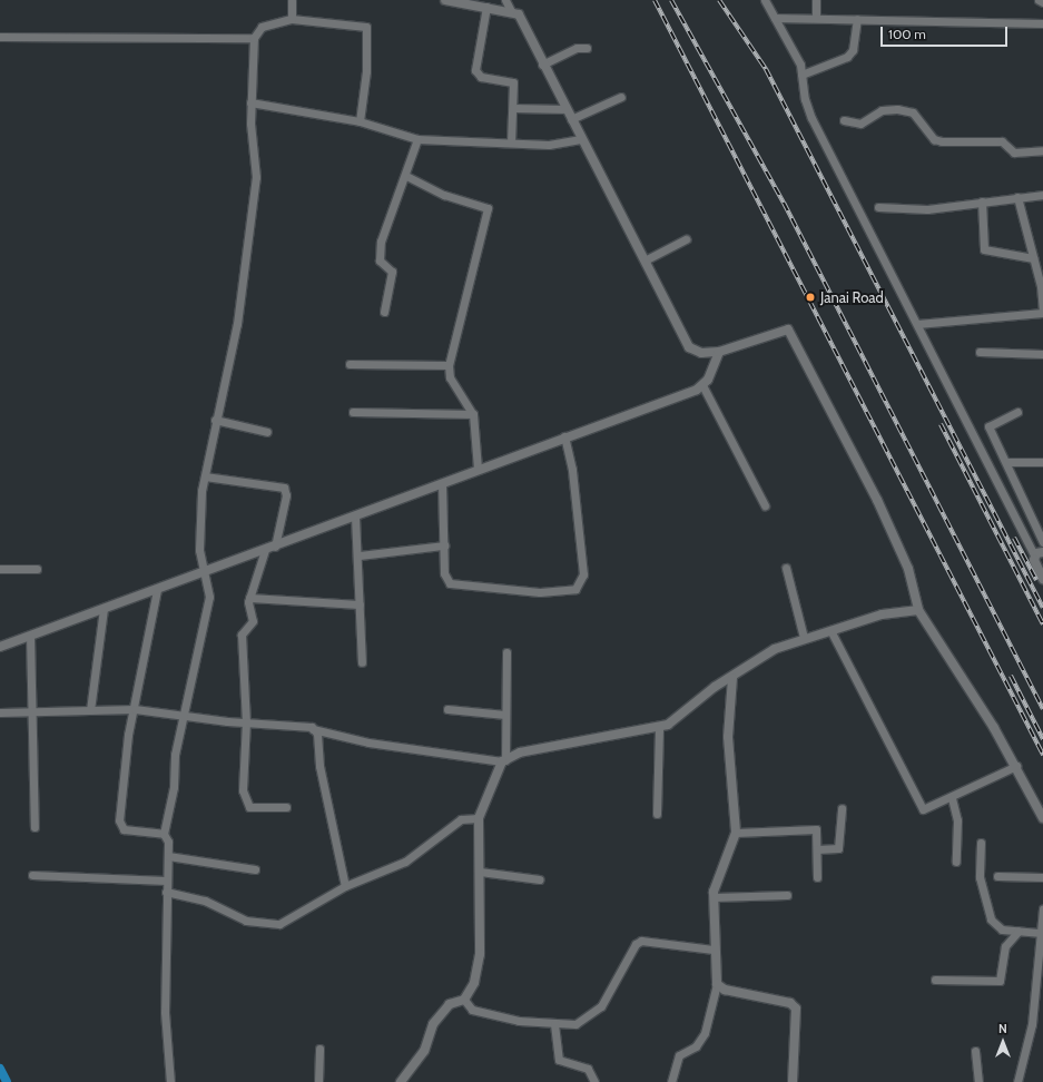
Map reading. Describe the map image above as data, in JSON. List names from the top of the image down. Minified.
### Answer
{"places":["Janai Road"],"scale_bar":"100 m","north":"top"}
